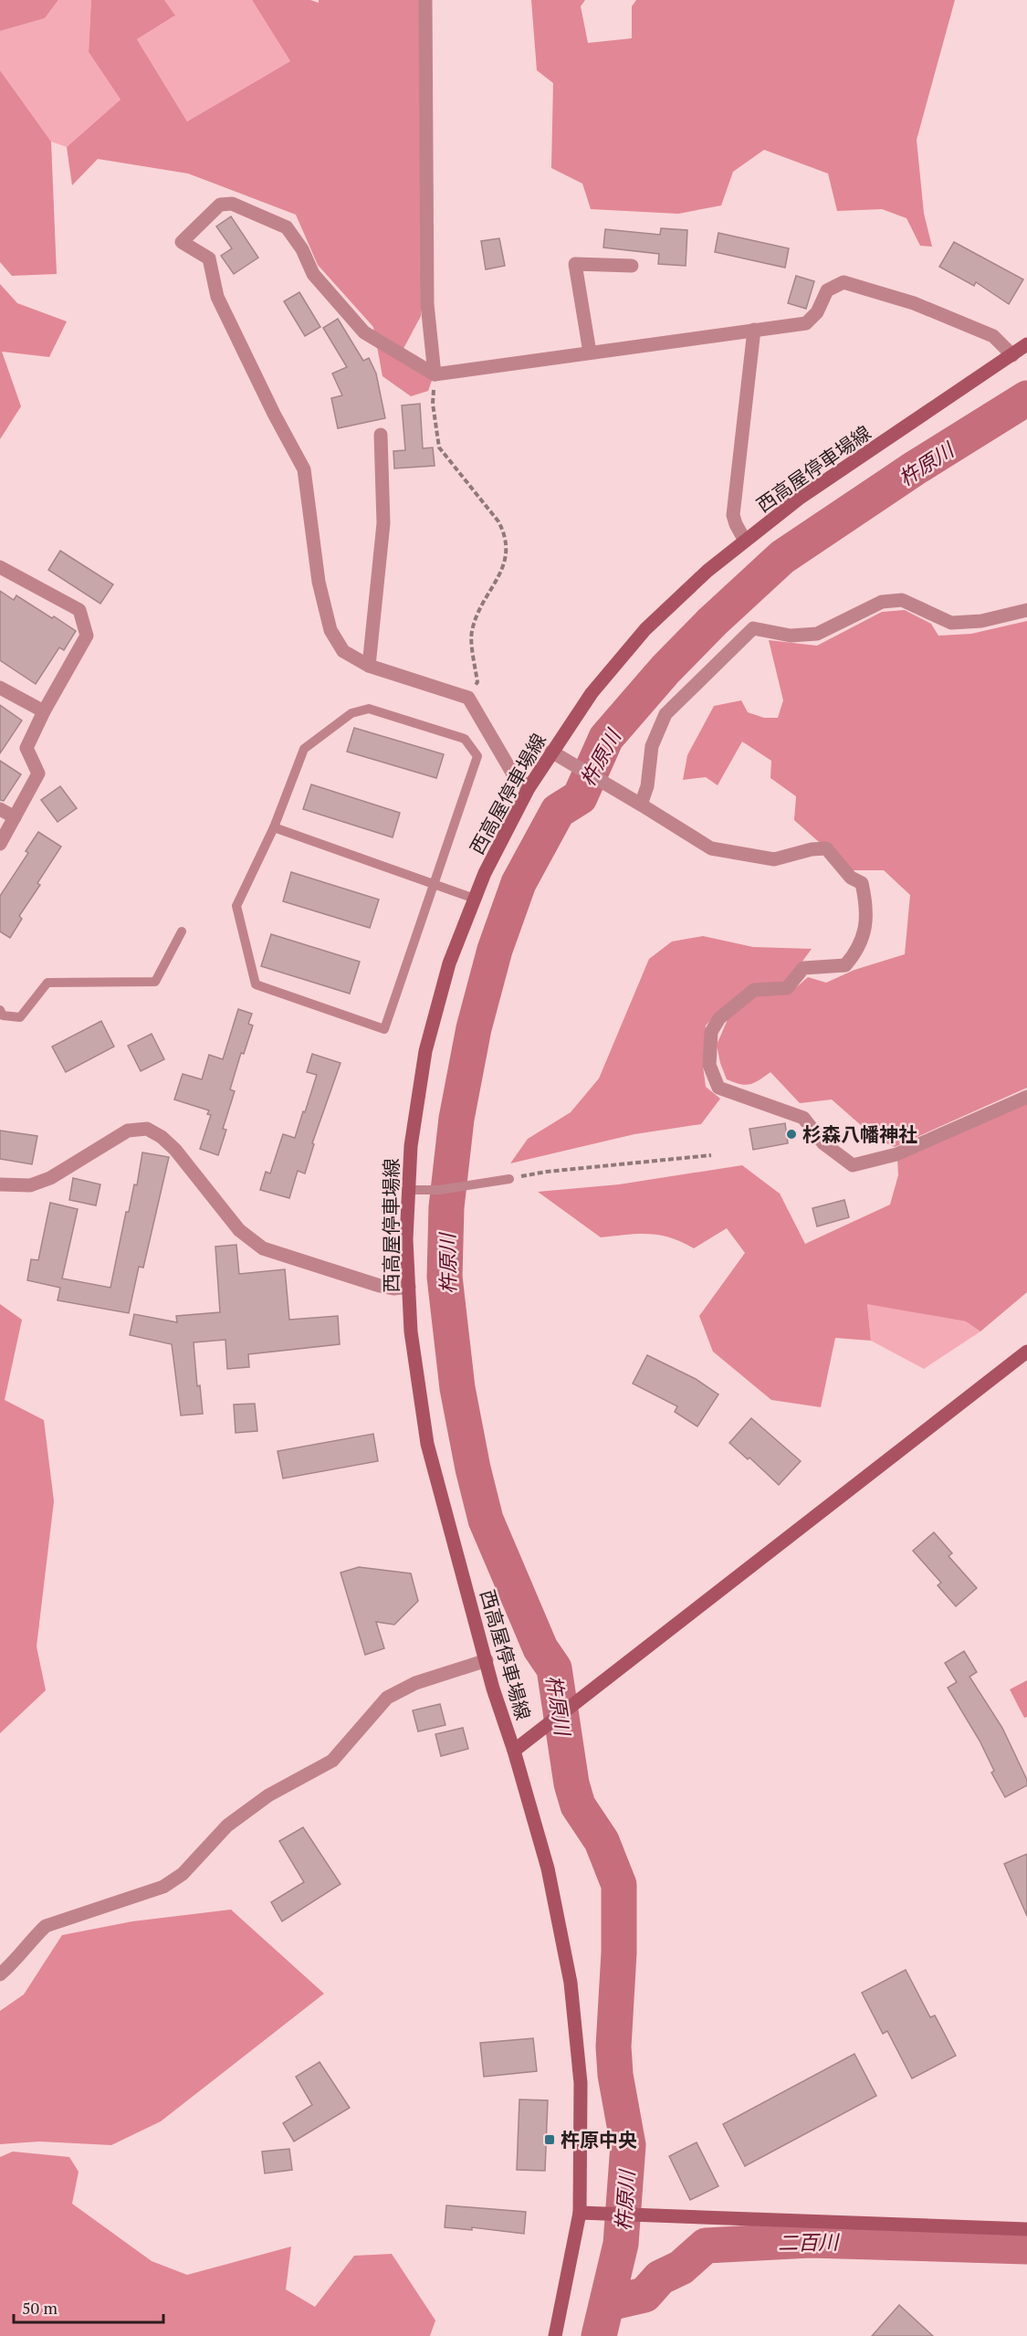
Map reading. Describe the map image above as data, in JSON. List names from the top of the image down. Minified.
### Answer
{"streets":{"main road":["西高屋停車場線"]},"water":["杵原川","二百川"],"places":{"other":["杉森八幡神社"],"transit":["杵原中央"]},"scale_bar":"50 m"}
